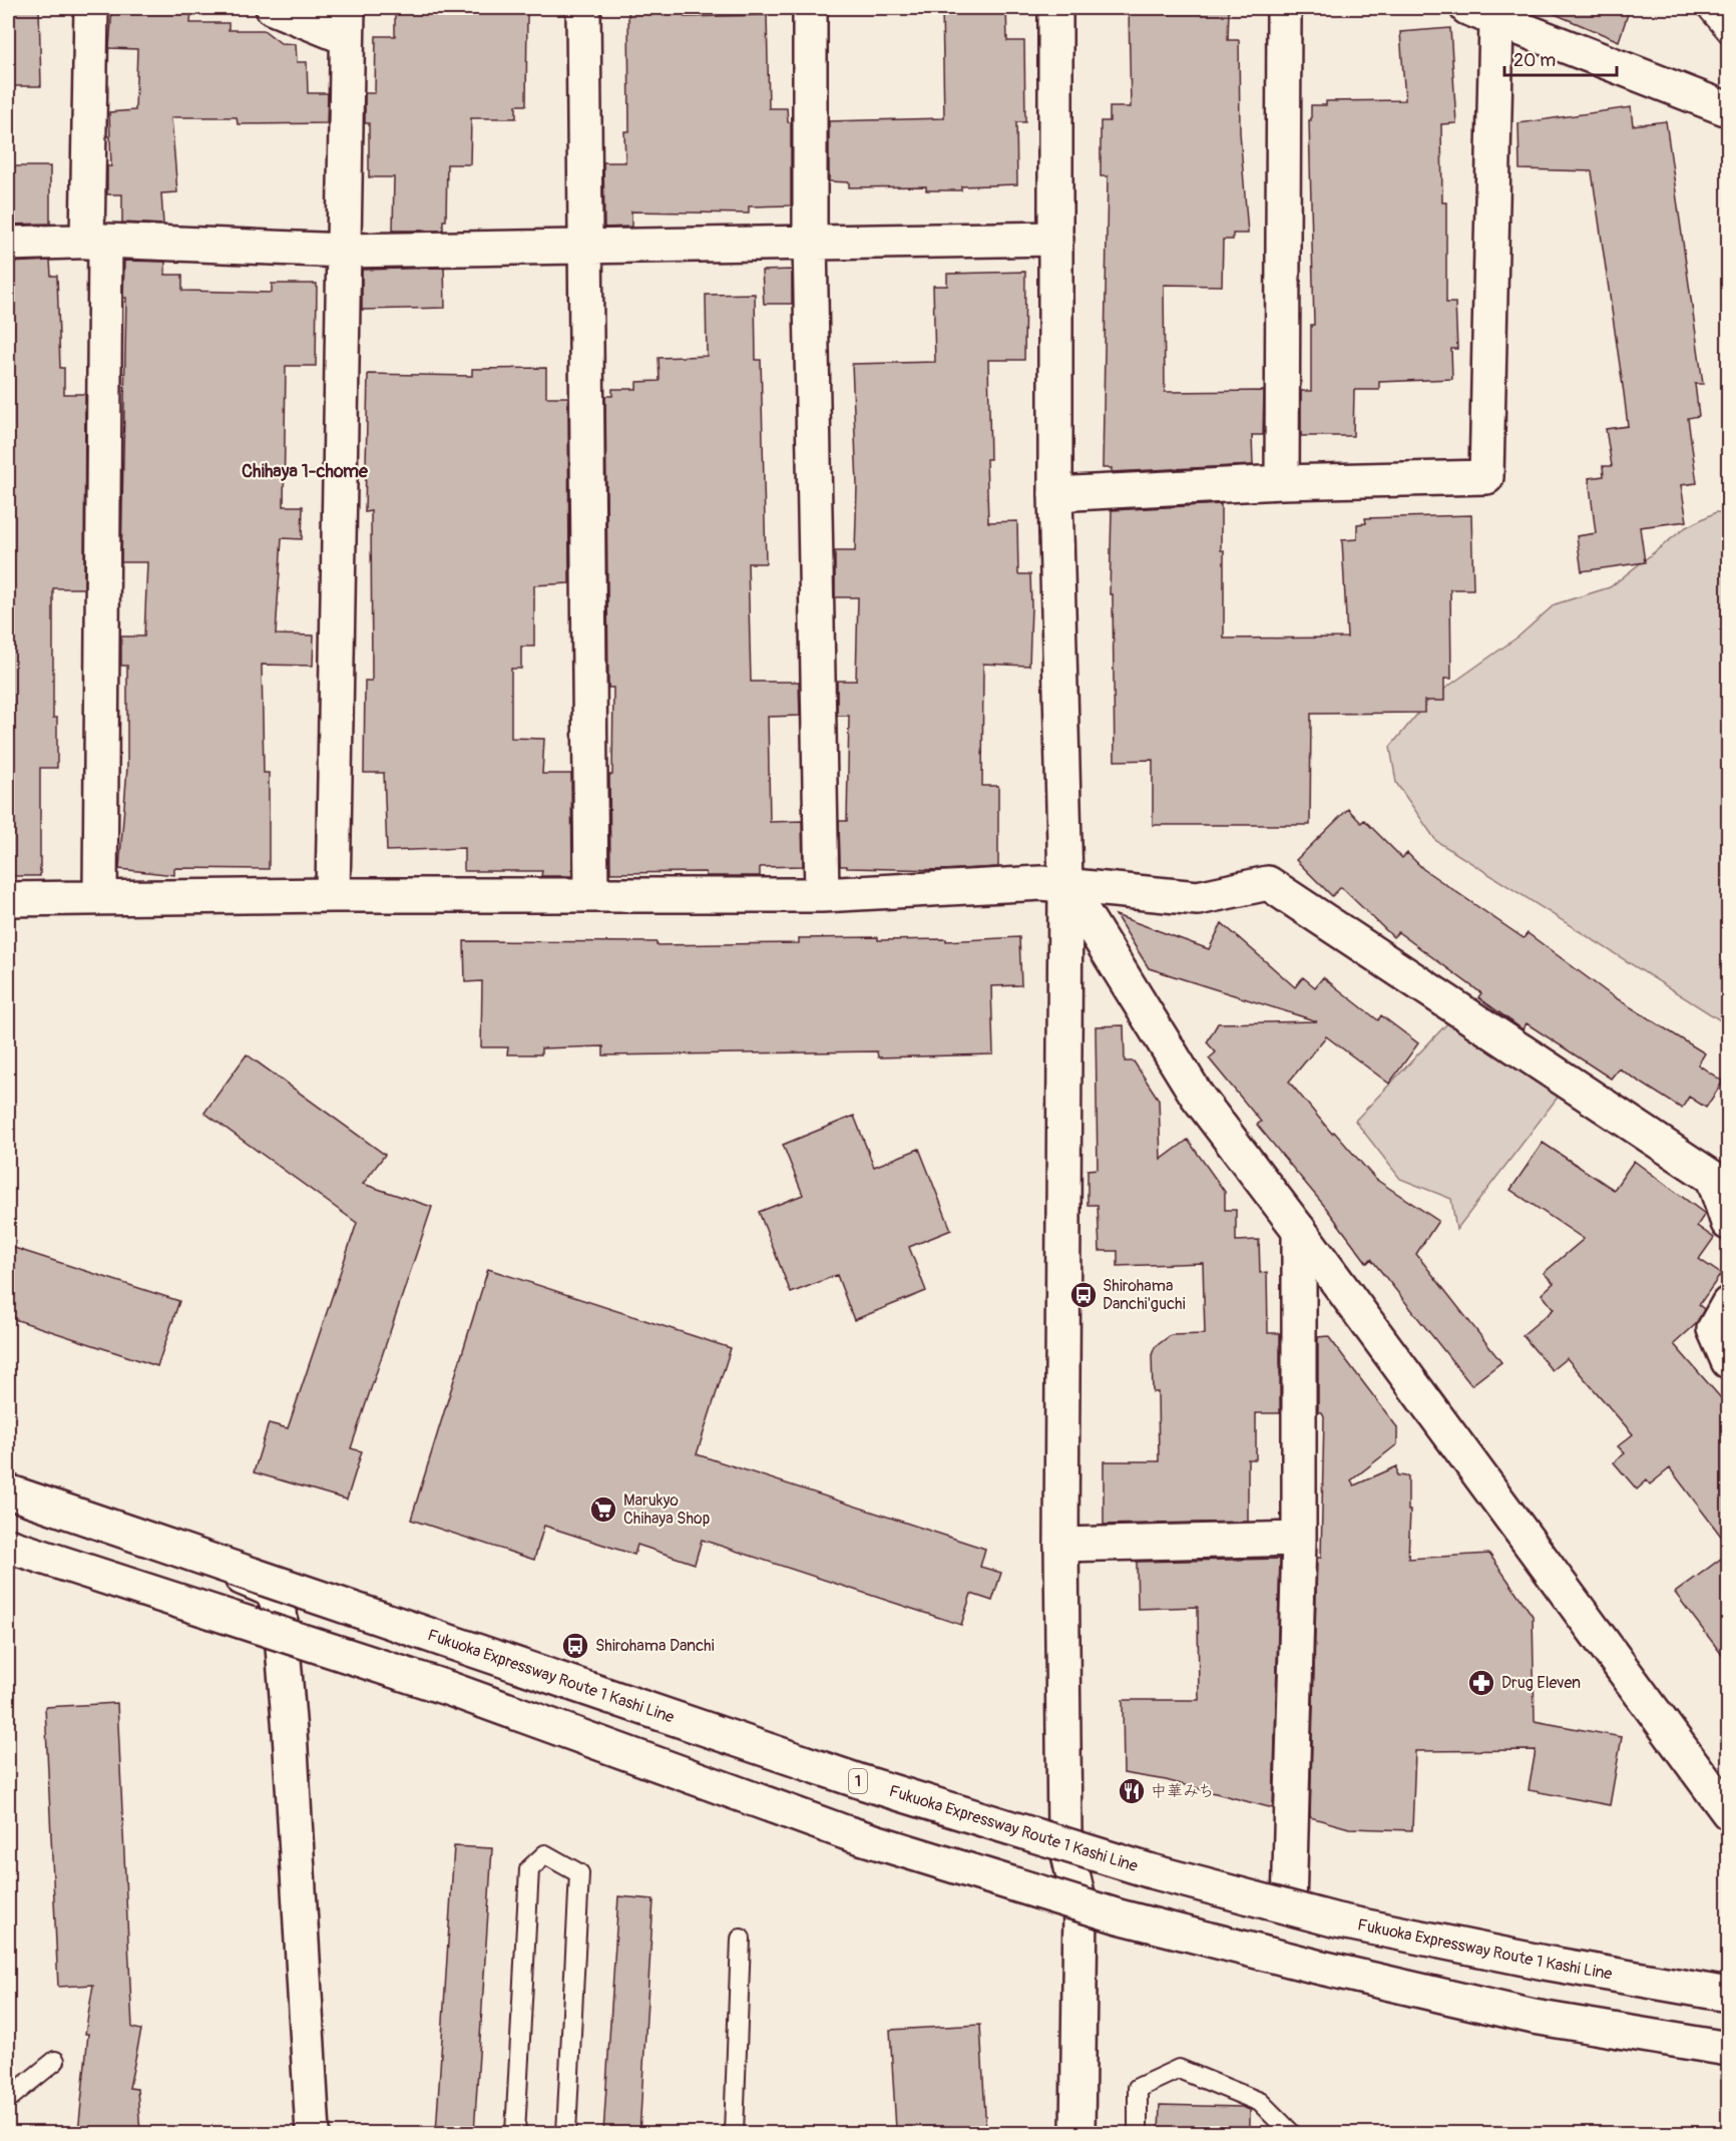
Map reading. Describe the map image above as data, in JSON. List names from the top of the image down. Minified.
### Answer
{"streets":{"main road":["Fukuoka Expressway Route 1 Kashi Line","1"]},"districts":["Chihaya 1-chome"],"places":{"bus stop":["Shirohama Danchi'guchi","Shirohama Danchi"],"supermarket":["Marukyo Chihaya Shop"],"pharmacy":["Drug Eleven"],"restaurant":["中華みち"]},"scale_bar":"20 m"}
